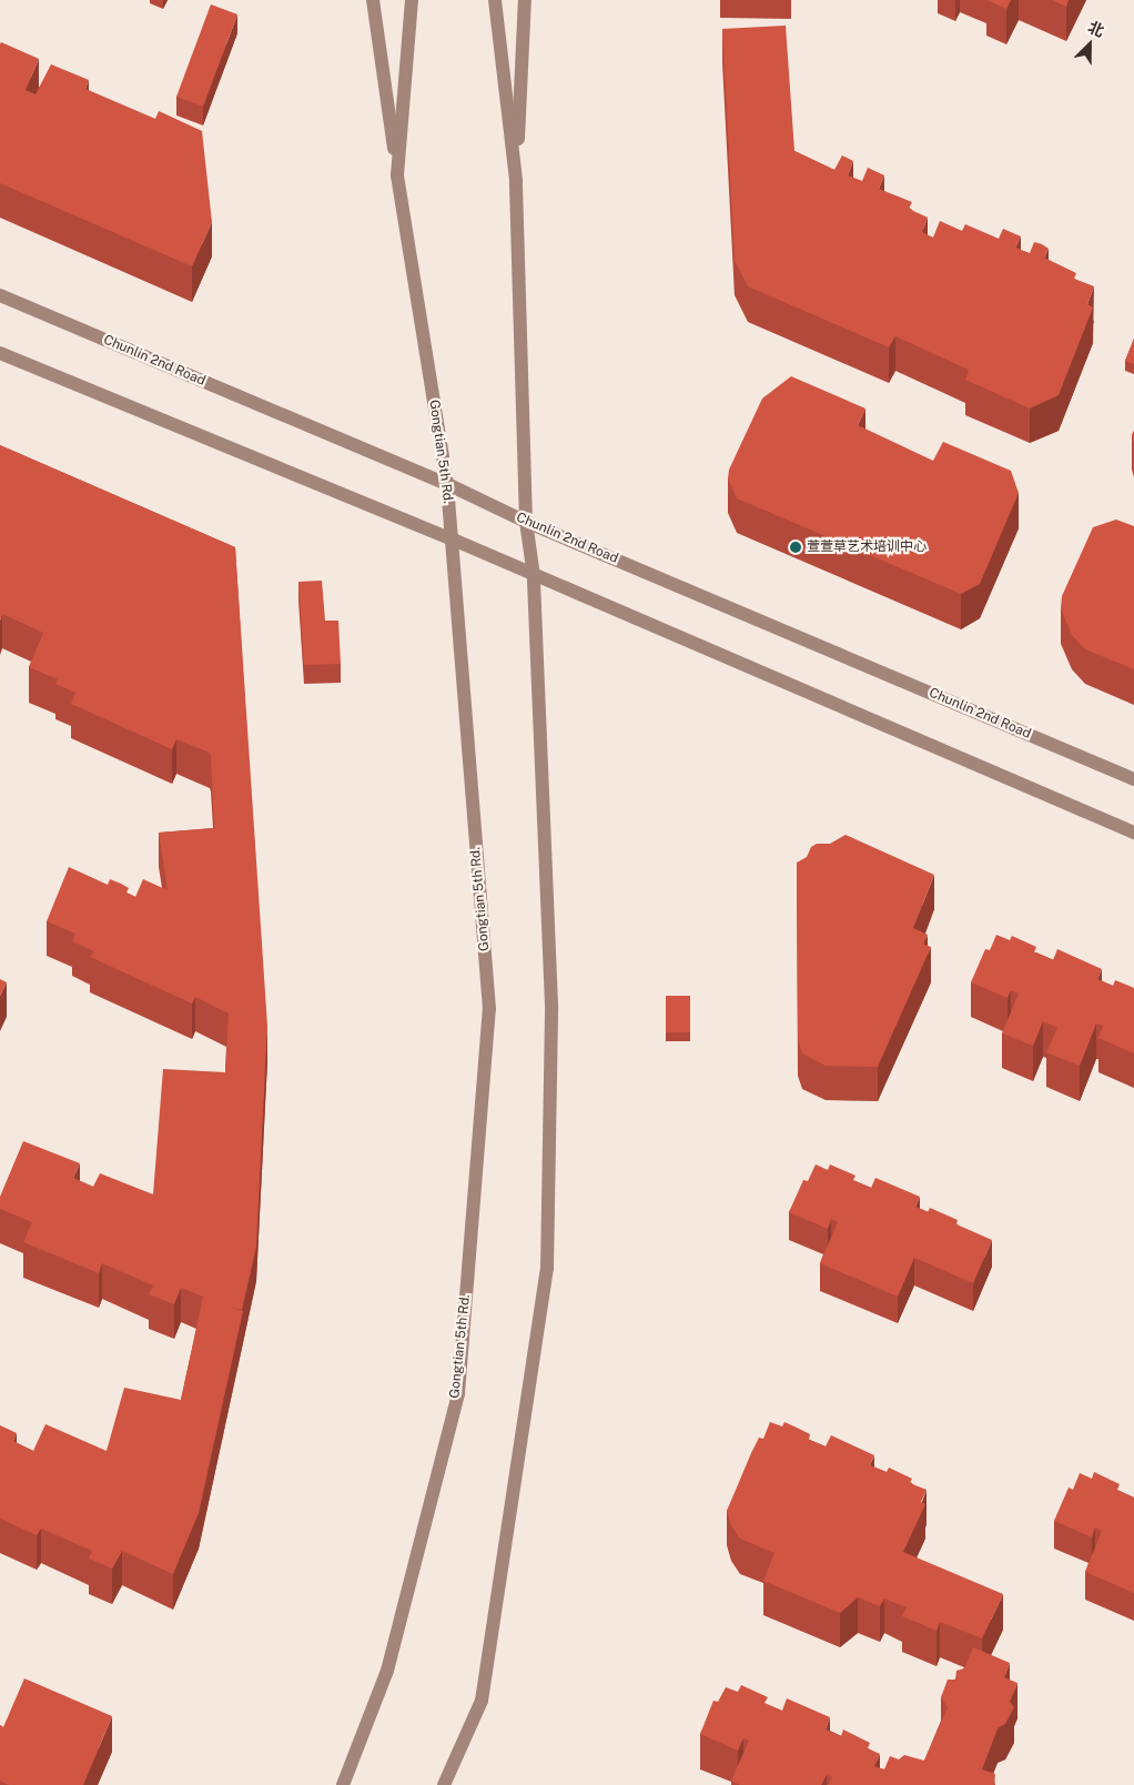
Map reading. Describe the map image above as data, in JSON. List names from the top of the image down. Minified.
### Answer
{"streets":{"main road":["Chunlin 2nd Road","Gongtian 5th Rd."]},"crossings":[["Chunlin 2nd Road","Gongtian 5th Rd."]],"places":["萱萱草艺术培训中心"],"north":"top right"}
